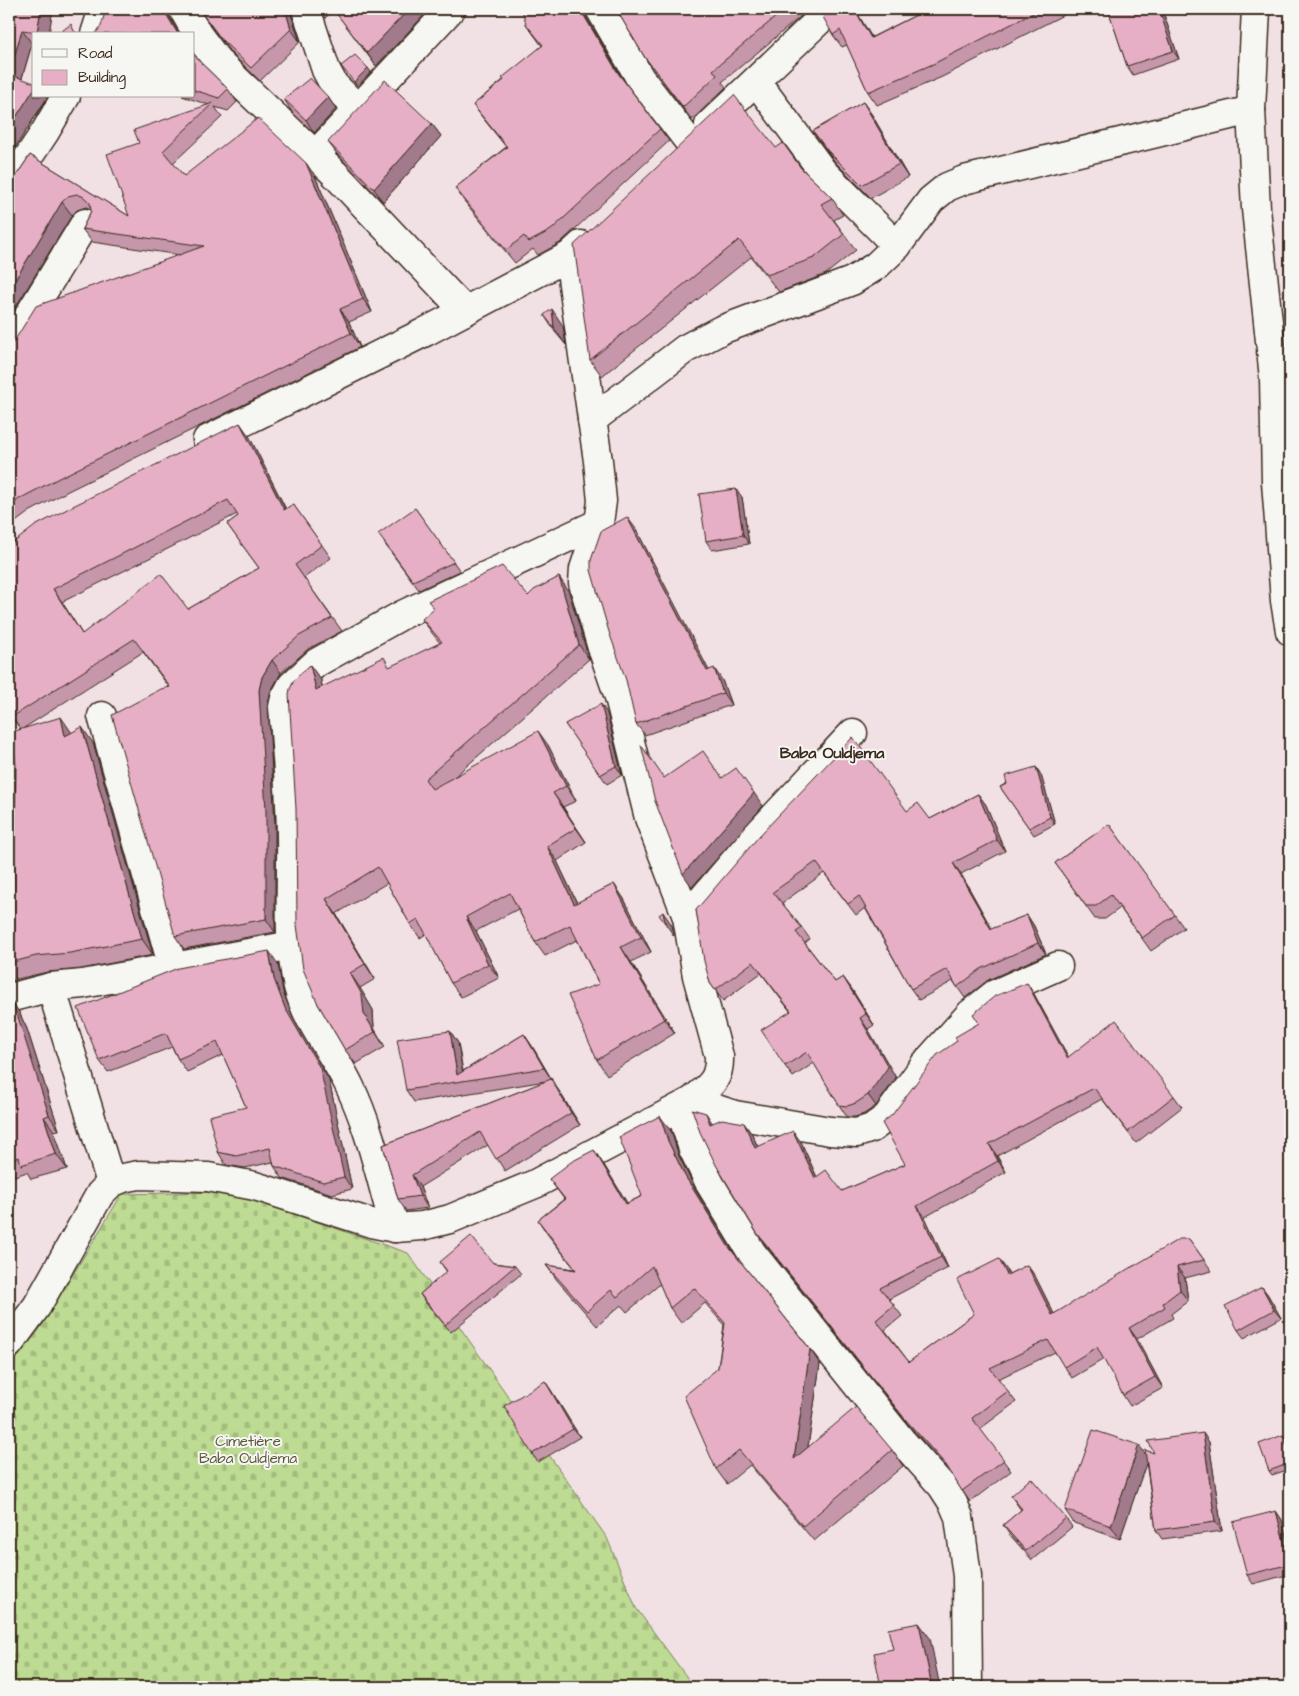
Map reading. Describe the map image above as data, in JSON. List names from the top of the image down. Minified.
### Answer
{"districts":["Baba Ouldjema"],"parks":["Cimetière Baba Ouldjema"],"legend":["Road","Building"]}
